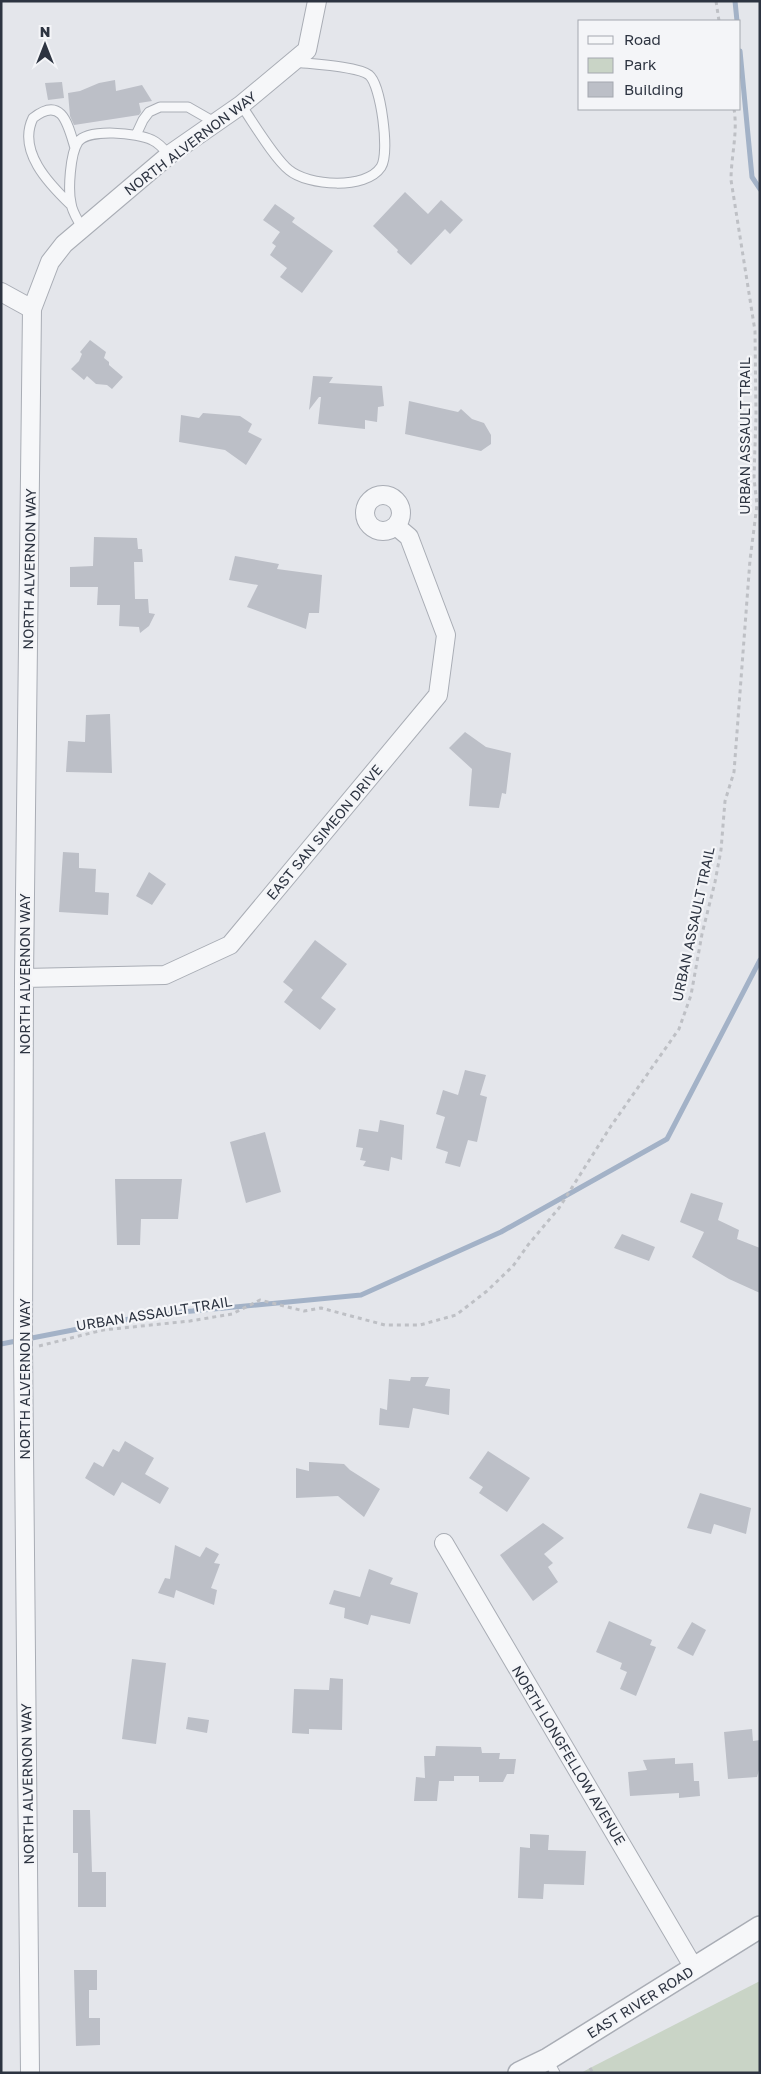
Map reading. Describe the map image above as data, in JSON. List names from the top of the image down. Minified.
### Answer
{"streets":{"street":["NORTH ALVERNON WAY","EAST SAN SIMEON DRIVE","NORTH LONGFELLOW AVENUE","EAST RIVER ROAD"],"path":["URBAN ASSAULT TRAIL"]},"crossings":[["NORTH ALVERNON WAY","URBAN ASSAULT TRAIL"],["NORTH ALVERNON WAY","EAST SAN SIMEON DRIVE"],["NORTH LONGFELLOW AVENUE","EAST RIVER ROAD"]],"legend":["Road","Park","Building"],"north":"top"}
